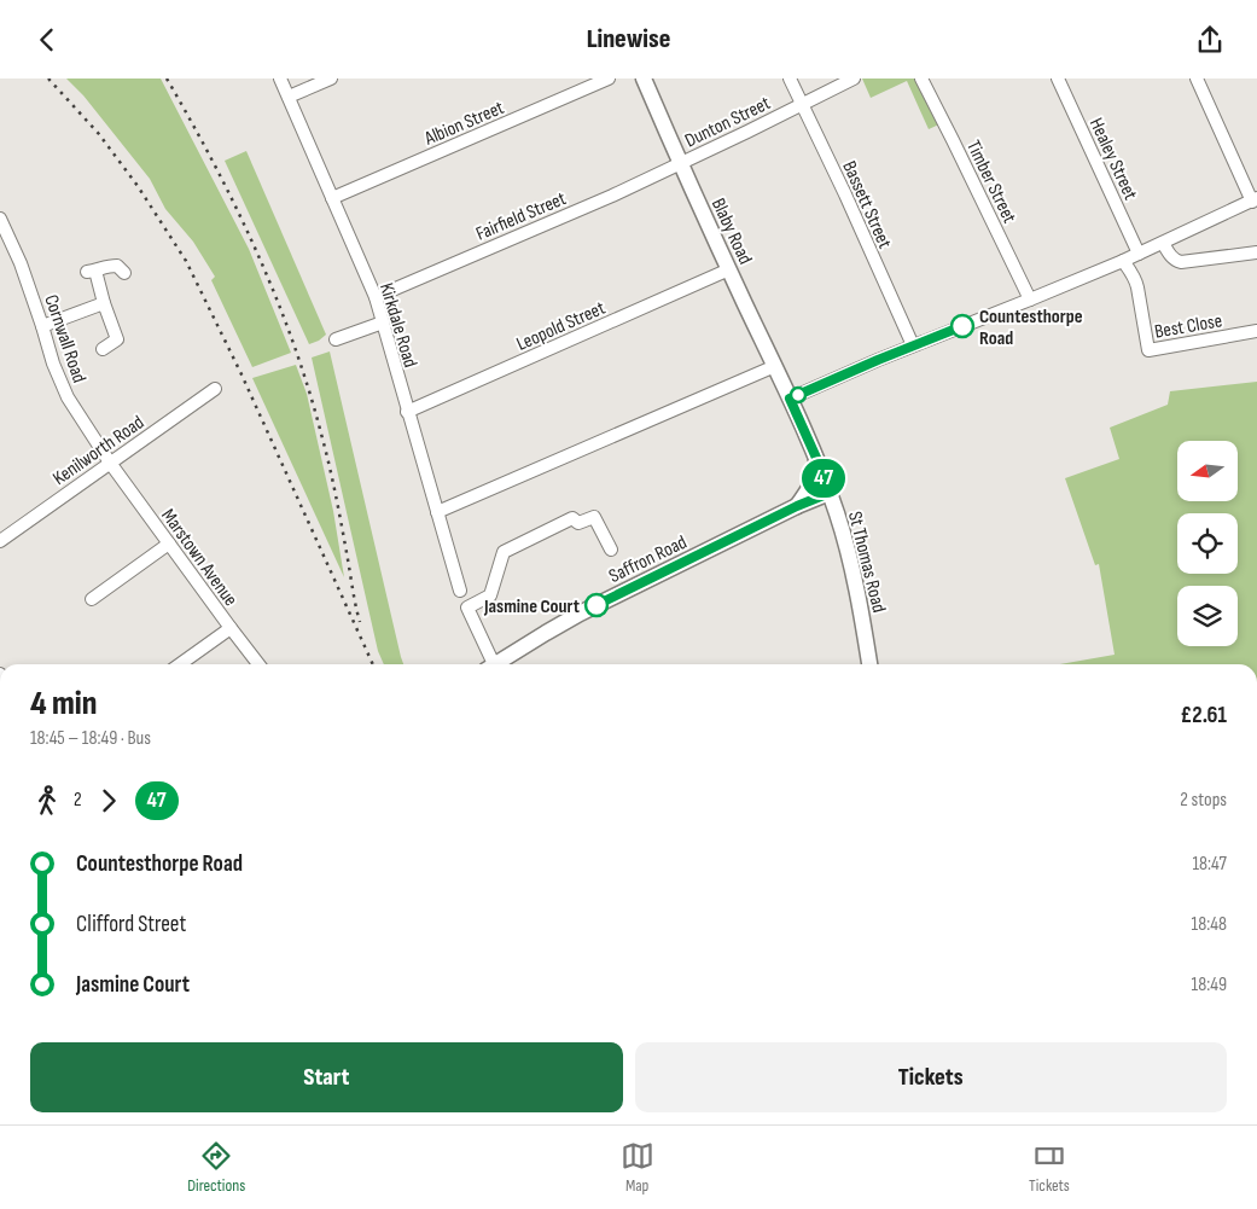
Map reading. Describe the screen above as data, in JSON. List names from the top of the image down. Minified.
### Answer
{"streets":{"main road":["Blaby Road","Saffron Road","St Thomas Road"],"street":["Dunton Street","Albion Street","Healey Street","Timber Street","Bassett Street","Fairfield Street","Kirkdale Road","Leopold Street","Best Close","Cornwall Road","Kenilworth Road","Marstown Avenue"]},"crossings":[["Dunton Street","Bassett Street"],["Dunton Street","Fairfield Street"],["Dunton Street","Blaby Road"],["Albion Street","Kirkdale Road"],["Fairfield Street","Blaby Road"],["Fairfield Street","Kirkdale Road"],["Blaby Road","Leopold Street"],["Blaby Road","St Thomas Road"],["Kirkdale Road","Leopold Street"],["Cornwall Road","Kenilworth Road"],["Cornwall Road","Marstown Avenue"],["Kenilworth Road","Marstown Avenue"],["Saffron Road","St Thomas Road"]],"places":["Countesthorpe Road","Jasmine Court"],"lines":["bus line 47"],"north":"left","page":{"header":"Linewise","on_map":"47","heading":["4 min","18:45 – 18:49 · Bus","£2.61"],"legs":["2","47","2 stops"],"list":[{"name":"Countesthorpe Road","value":"18:47"},{"name":"Clifford Street","value":"18:48"},{"name":"Jasmine Court","value":"18:49"}],"buttons":["Start","Tickets"],"tabs":["Directions","Map","Tickets"]}}
